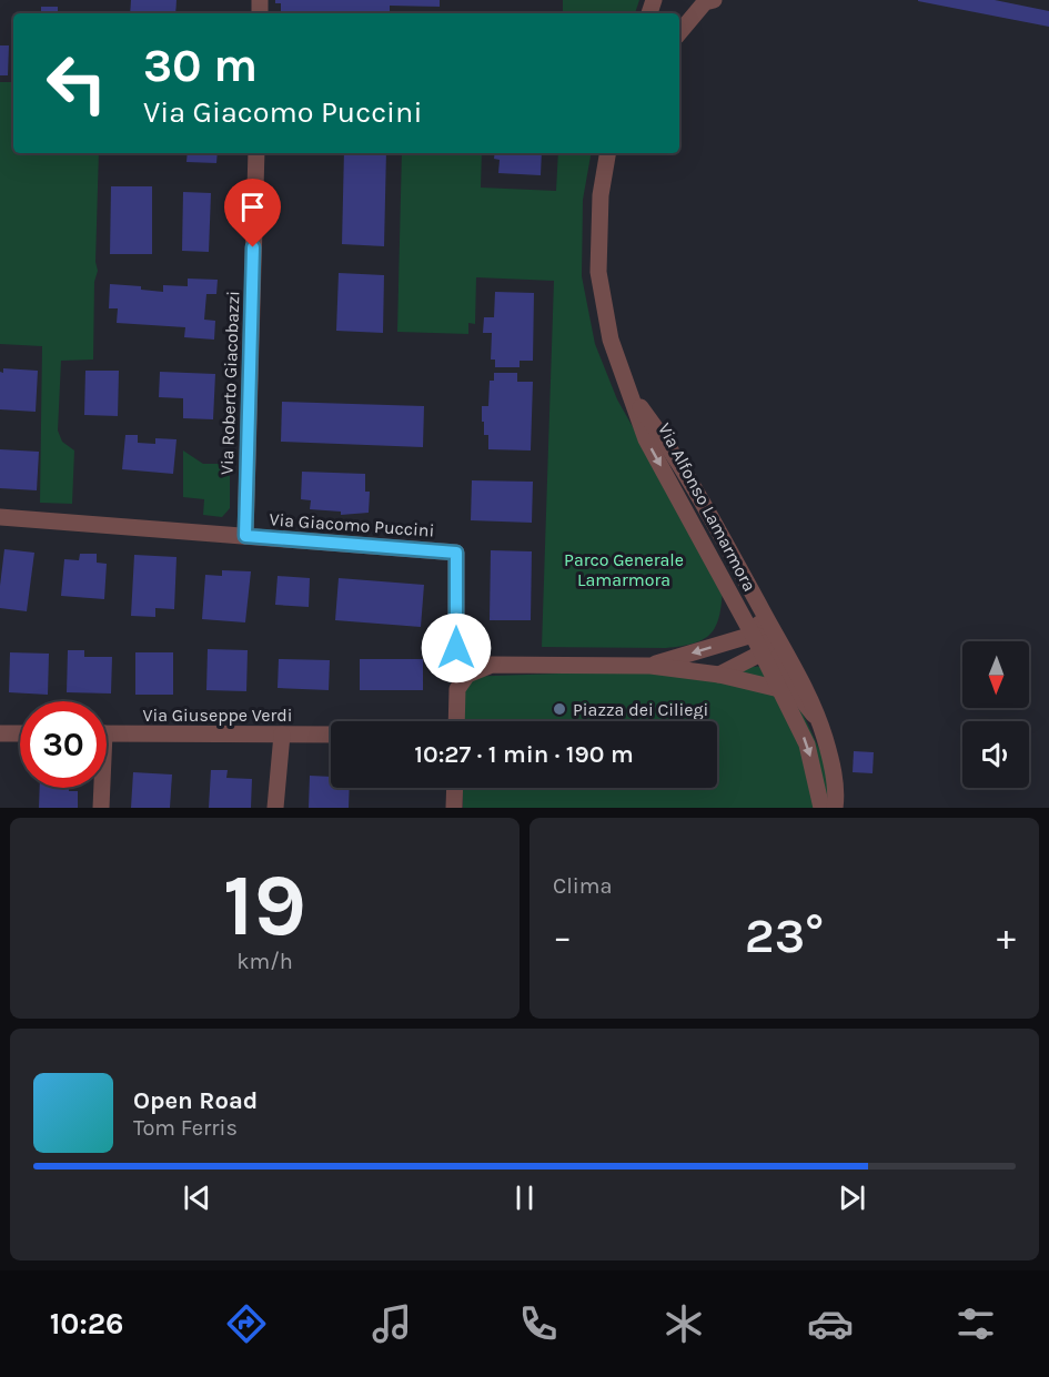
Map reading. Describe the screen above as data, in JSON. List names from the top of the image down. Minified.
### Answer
{"streets":{"street":["Via Roberto Giacobazzi","Via Alfonso Lamarmora","Via Giacomo Puccini","Via Giuseppe Verdi"]},"crossings":[["Via Roberto Giacobazzi","Via Giacomo Puccini"]],"parks":["Parco Generale Lamarmora"],"places":["Piazza dei Ciliegi"],"north":"bottom","page":{"turn":["30 m","Via Giacomo Puccini"],"limit":"30","trip":"10:27 · 1 min · 190 m","tile":[["19","km/h"],"Clima"],"heat":["−","23°","+"],"song":["Open Road","Tom Ferris"],"tabs":"10:26"}}
